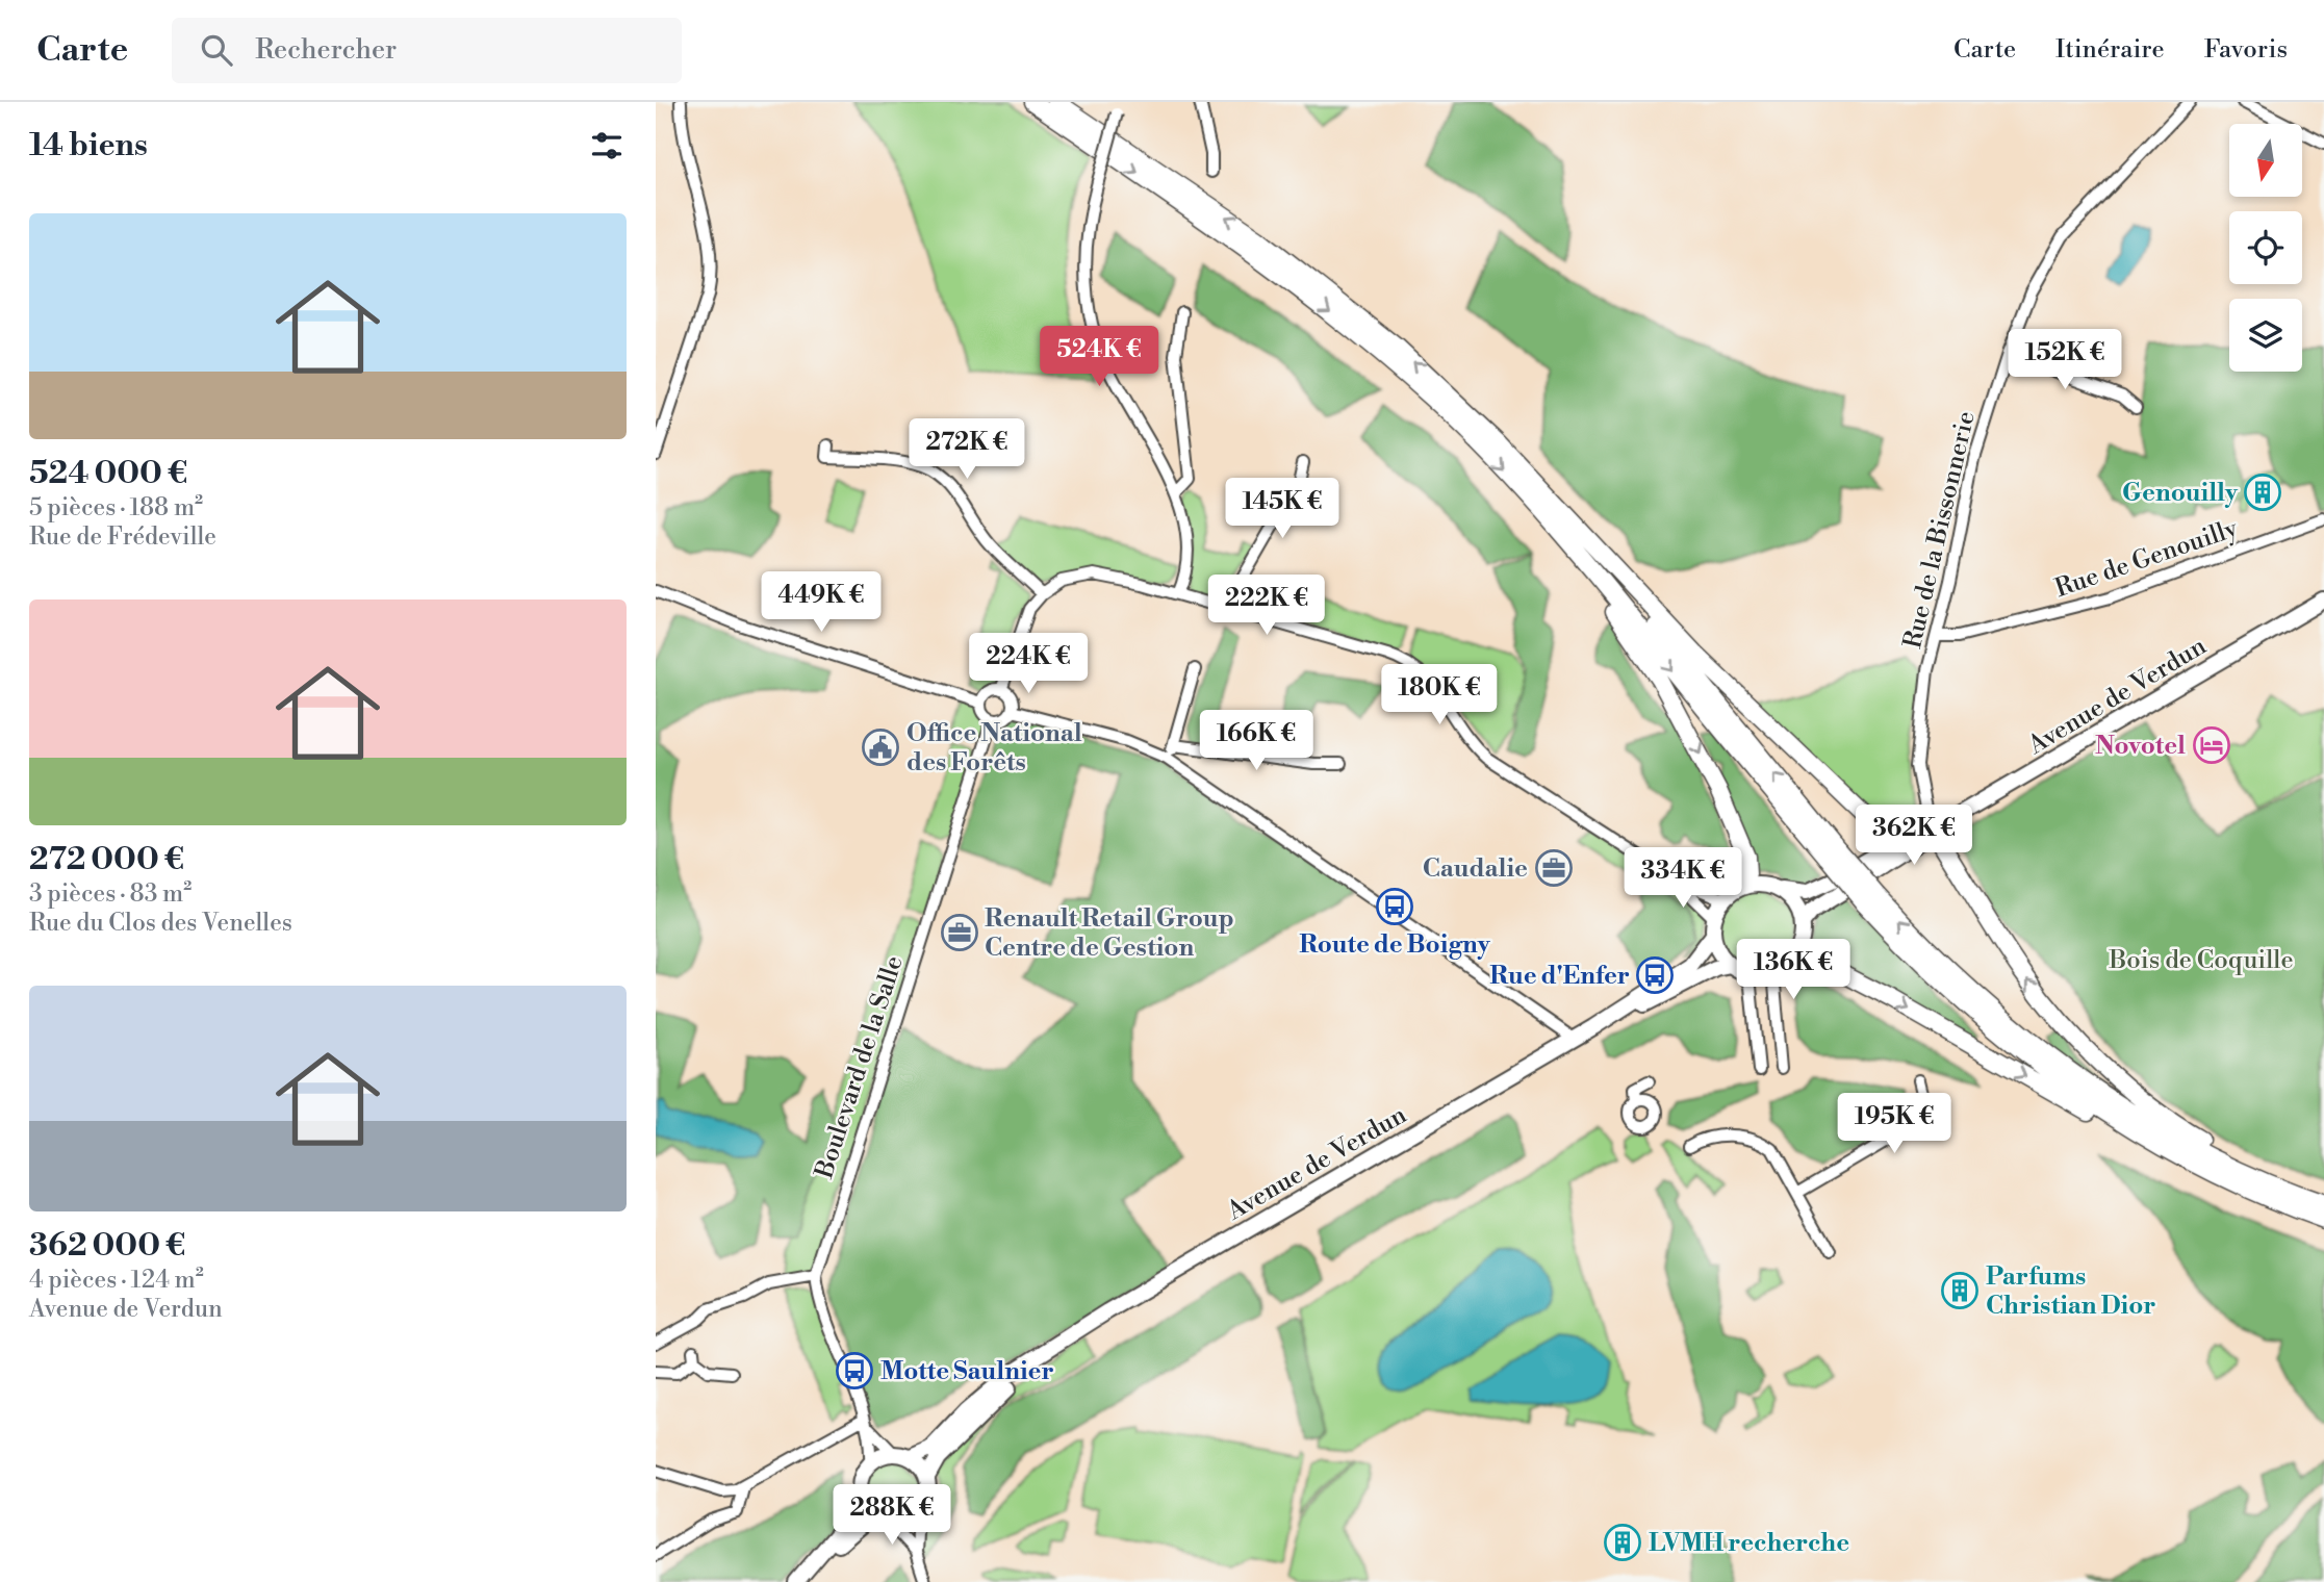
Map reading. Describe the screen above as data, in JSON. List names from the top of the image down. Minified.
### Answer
{"streets":{"main road":["Avenue de Verdun"],"street":["Rue de la Bissonnerie","Rue de Genouilly","Boulevard de la Salle"]},"crossings":[["Rue de la Bissonnerie","Rue de Genouilly"],["Rue de la Bissonnerie","Avenue de Verdun"],["Avenue de Verdun","Boulevard de la Salle"]],"parks":["Bois de Coquille"],"places":{"building":["Genouilly","Parfums Christian Dior","LVMH recherche"],"hotel":["Novotel"],"public building":["Office National des Forêts"],"office":["Caudalie","Renault Retail Group Centre de Gestion"],"bus stop":["Route de Boigny","Rue d'Enfer","Motte Saulnier"]},"north":"bottom","page":{"header":"Carte","search":"Rechercher","nav":["Carte","Itinéraire","Favoris"],"heading":"14 biens","list":[{"name":"524 000 €","note":"5 pièces · 188 m² · Rue de Frédeville"},{"name":"272 000 €","note":"3 pièces · 83 m² · Rue du Clos des Venelles"},{"name":"362 000 €","note":"4 pièces · 124 m² · Avenue de Verdun"}],"price":["524K €","152K €","272K €","145K €","449K €","222K €","224K €","180K €","166K €","362K €","334K €","136K €","195K €","288K €"]}}
